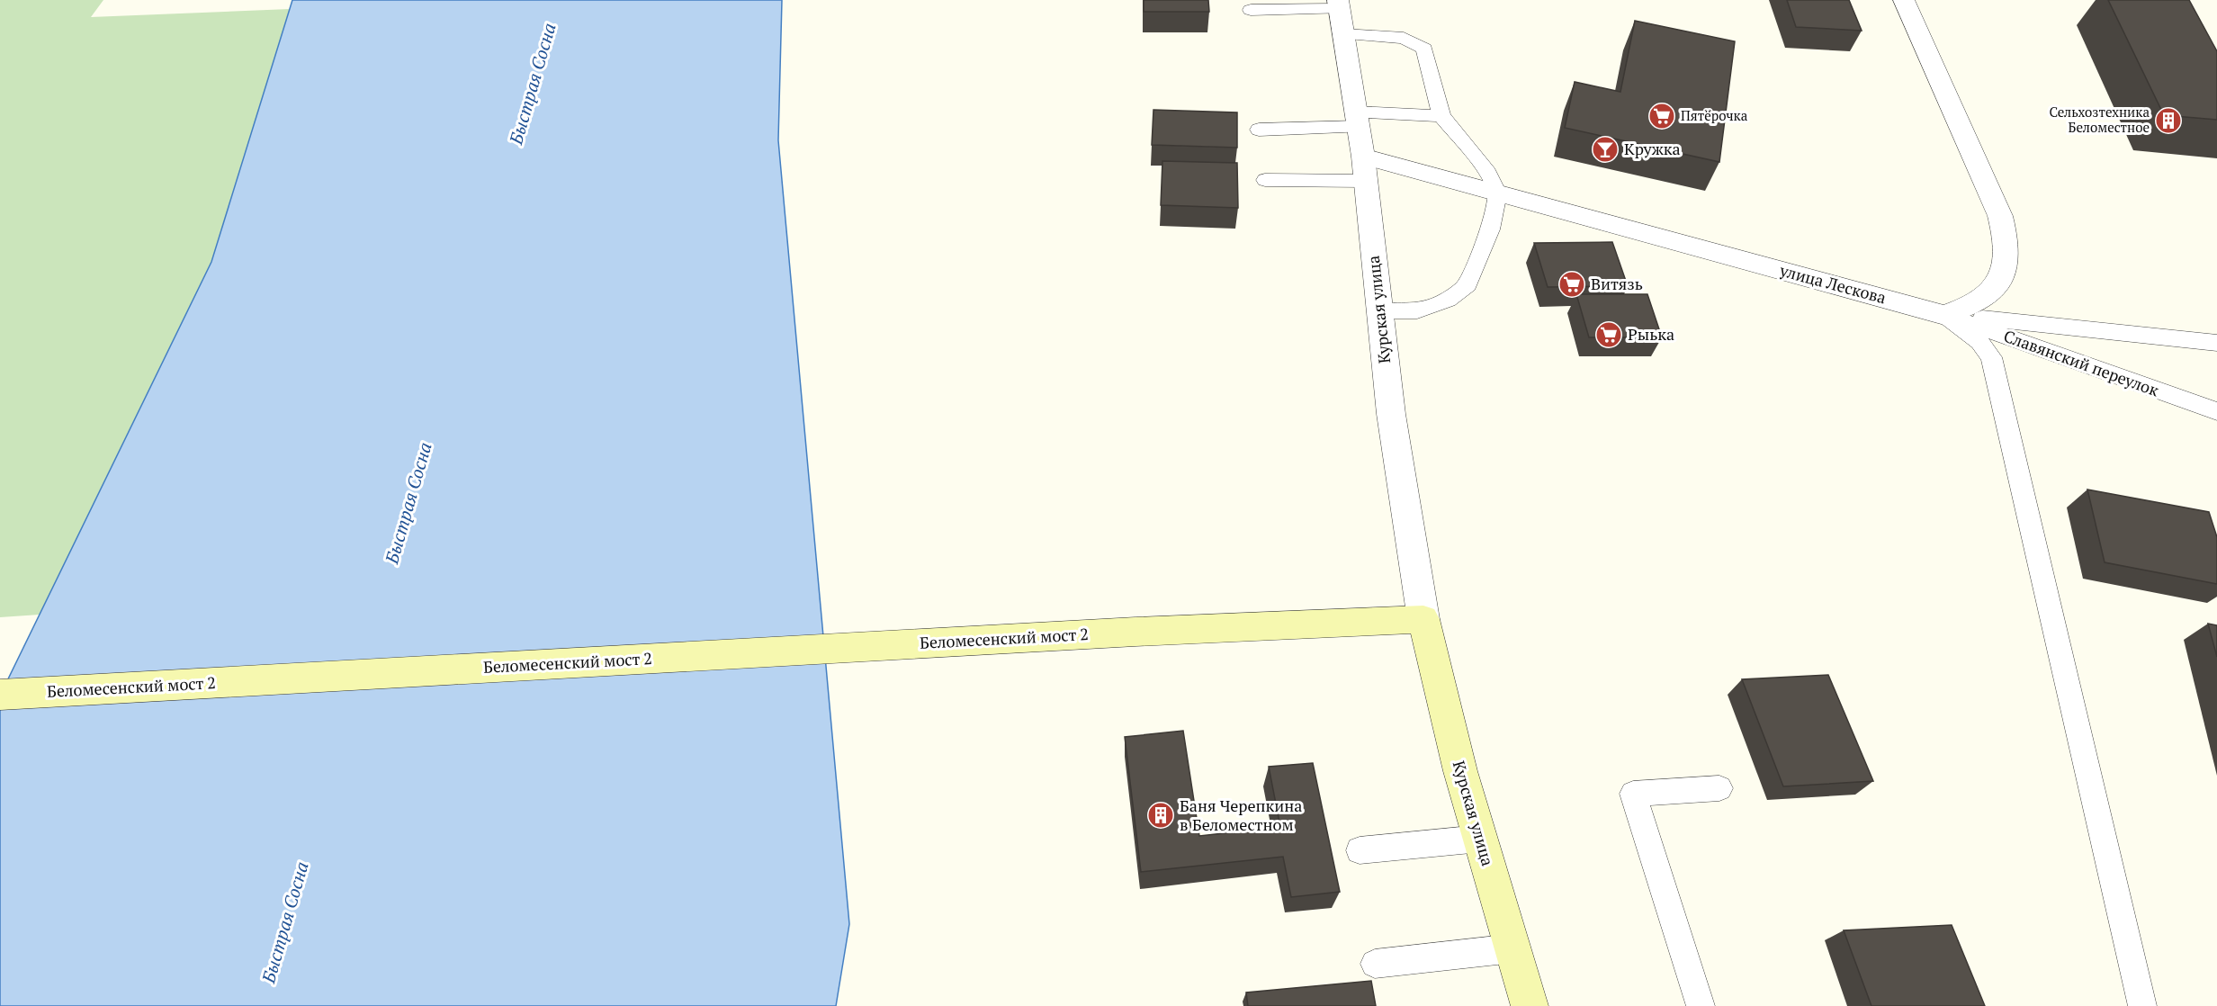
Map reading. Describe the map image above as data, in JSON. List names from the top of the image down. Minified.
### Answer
{"streets":{"main road":["Курская улица","Беломесенский мост 2"],"street":["улица Лескова"],"lane":["Славянский переулок"]},"crossings":[["улица Лескова","Курская улица"],["улица Лескова","Славянский переулок"],["Курская улица","Беломесенский мост 2"]],"water":["Быстрая Сосна"],"places":{"supermarket":["Пятёрочка","Витязь","Рыька"],"building":["Сельхозтехника Беломестное","Баня Черепкина в Беломестном"],"bar":["Кружка"]}}
